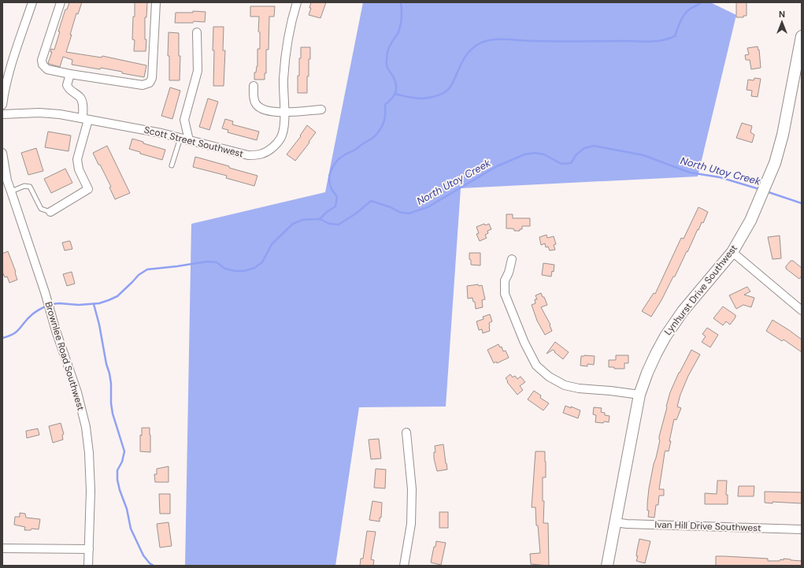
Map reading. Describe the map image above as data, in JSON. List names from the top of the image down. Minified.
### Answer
{"streets":{"street":["Scott Street Southwest","Lynhurst Drive Southwest","Brownlee Road Southwest","Ivan Hill Drive Southwest"]},"crossings":[["Lynhurst Drive Southwest","Ivan Hill Drive Southwest"]],"water":["North Utoy Creek"],"north":"top"}
